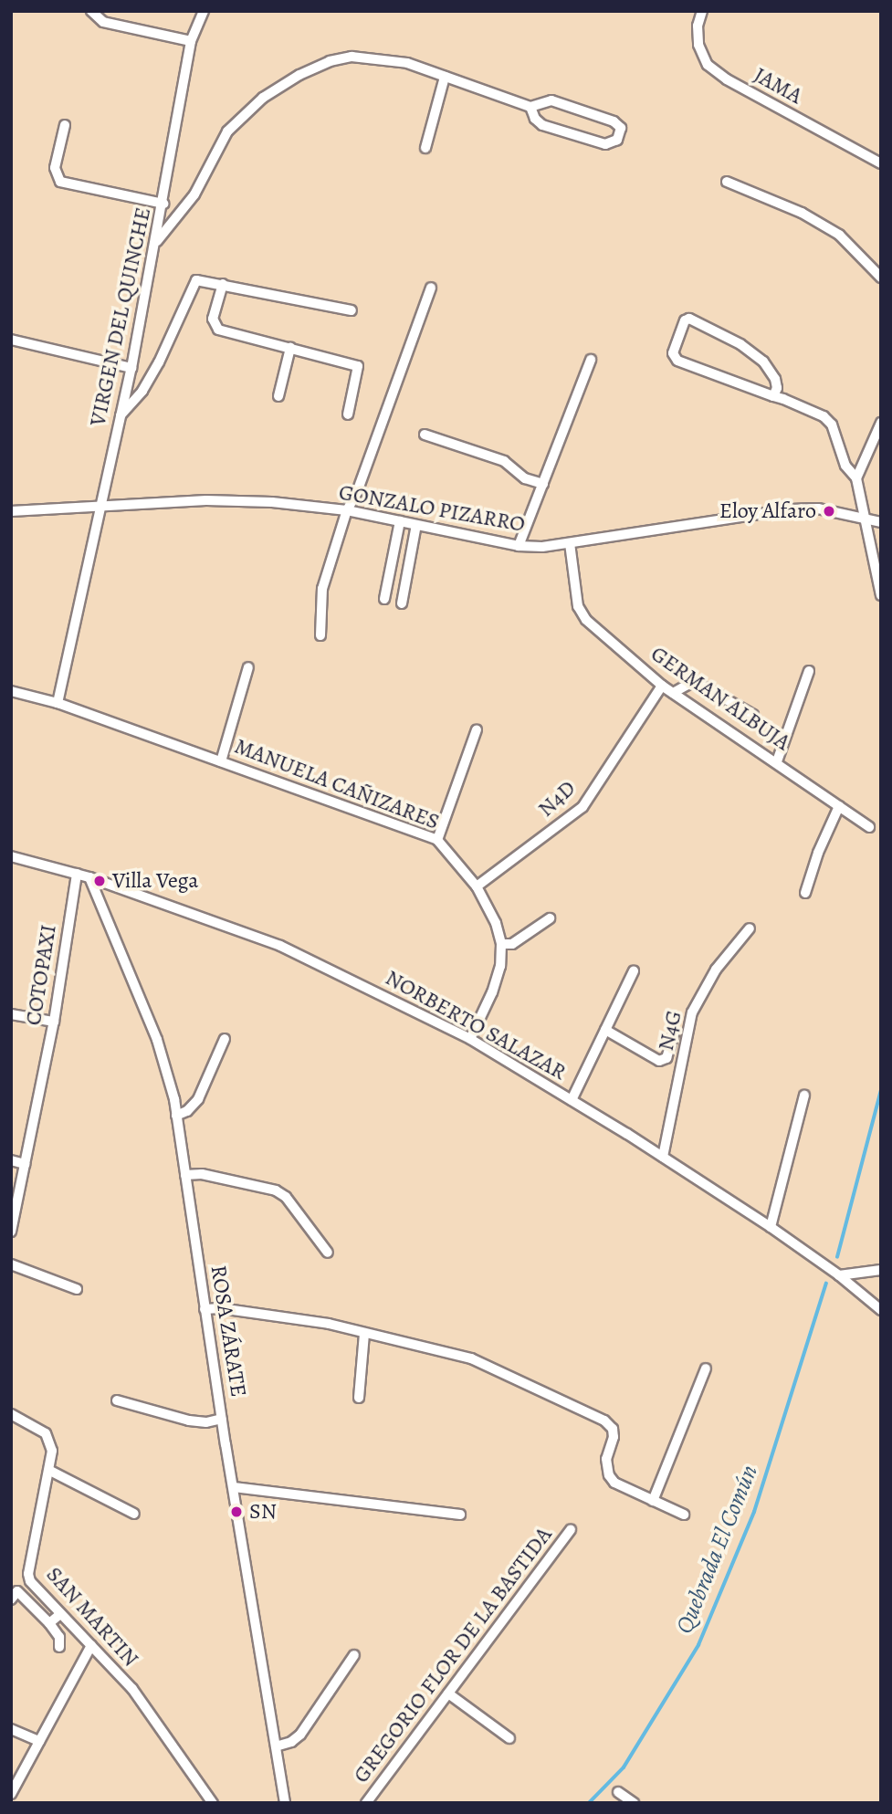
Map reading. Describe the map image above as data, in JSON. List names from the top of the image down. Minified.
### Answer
{"streets":{"street":["JAMA","VIRGEN DEL QUINCHE","GONZALO PIZARRO","GERMAN ALBUJA","MANUELA CAÑIZARES","N4D","COTOPAXI","NORBERTO SALAZAR","N4G","ROSA ZÁRATE","SAN MARTIN","GREGORIO FLOR DE LA BASTIDA"]},"crossings":[["VIRGEN DEL QUINCHE","GONZALO PIZARRO"],["VIRGEN DEL QUINCHE","MANUELA CAÑIZARES"],["GONZALO PIZARRO","GERMAN ALBUJA"],["GERMAN ALBUJA","N4D"],["MANUELA CAÑIZARES","N4D"],["MANUELA CAÑIZARES","NORBERTO SALAZAR"],["COTOPAXI","NORBERTO SALAZAR"],["NORBERTO SALAZAR","N4G"],["NORBERTO SALAZAR","ROSA ZÁRATE"]],"water":["Quebrada El Común"],"places":["Eloy Alfaro","Villa Vega","SN"]}
